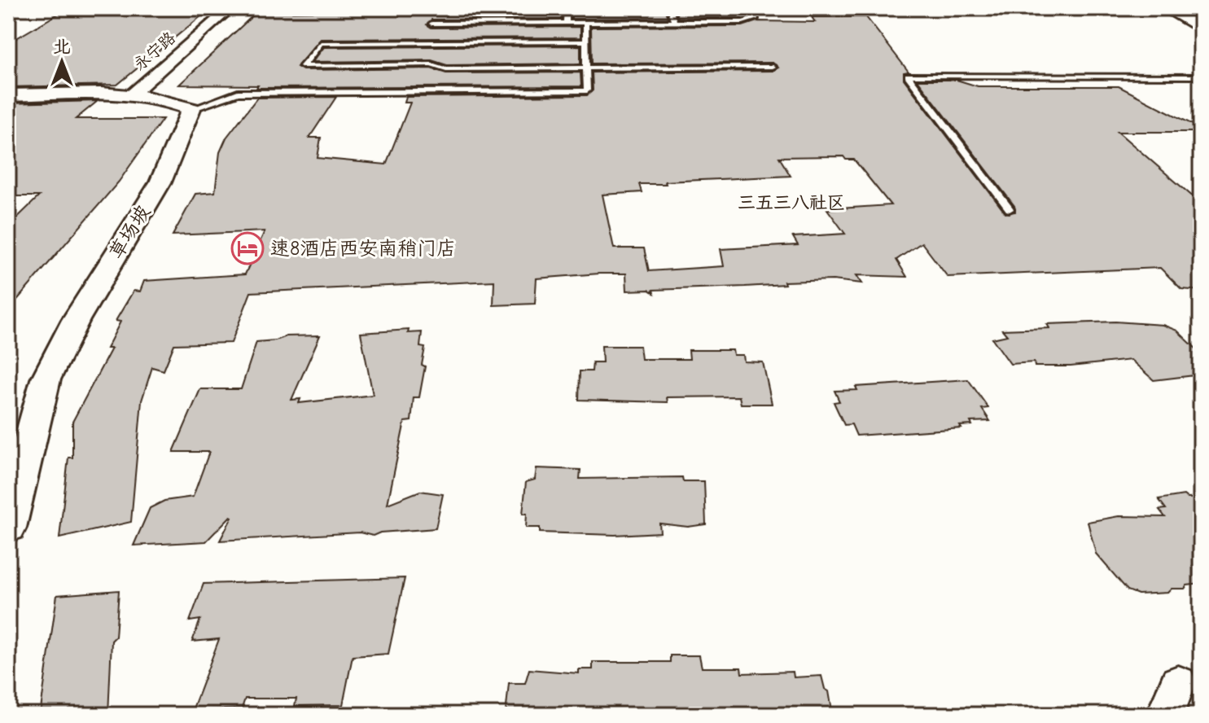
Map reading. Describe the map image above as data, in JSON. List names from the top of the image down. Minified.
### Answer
{"streets":{"street":["永宁路","草场坡"]},"districts":["三五三八社区"],"places":{"hotel":["速8酒店西安南稍门店"]},"north":"top"}
